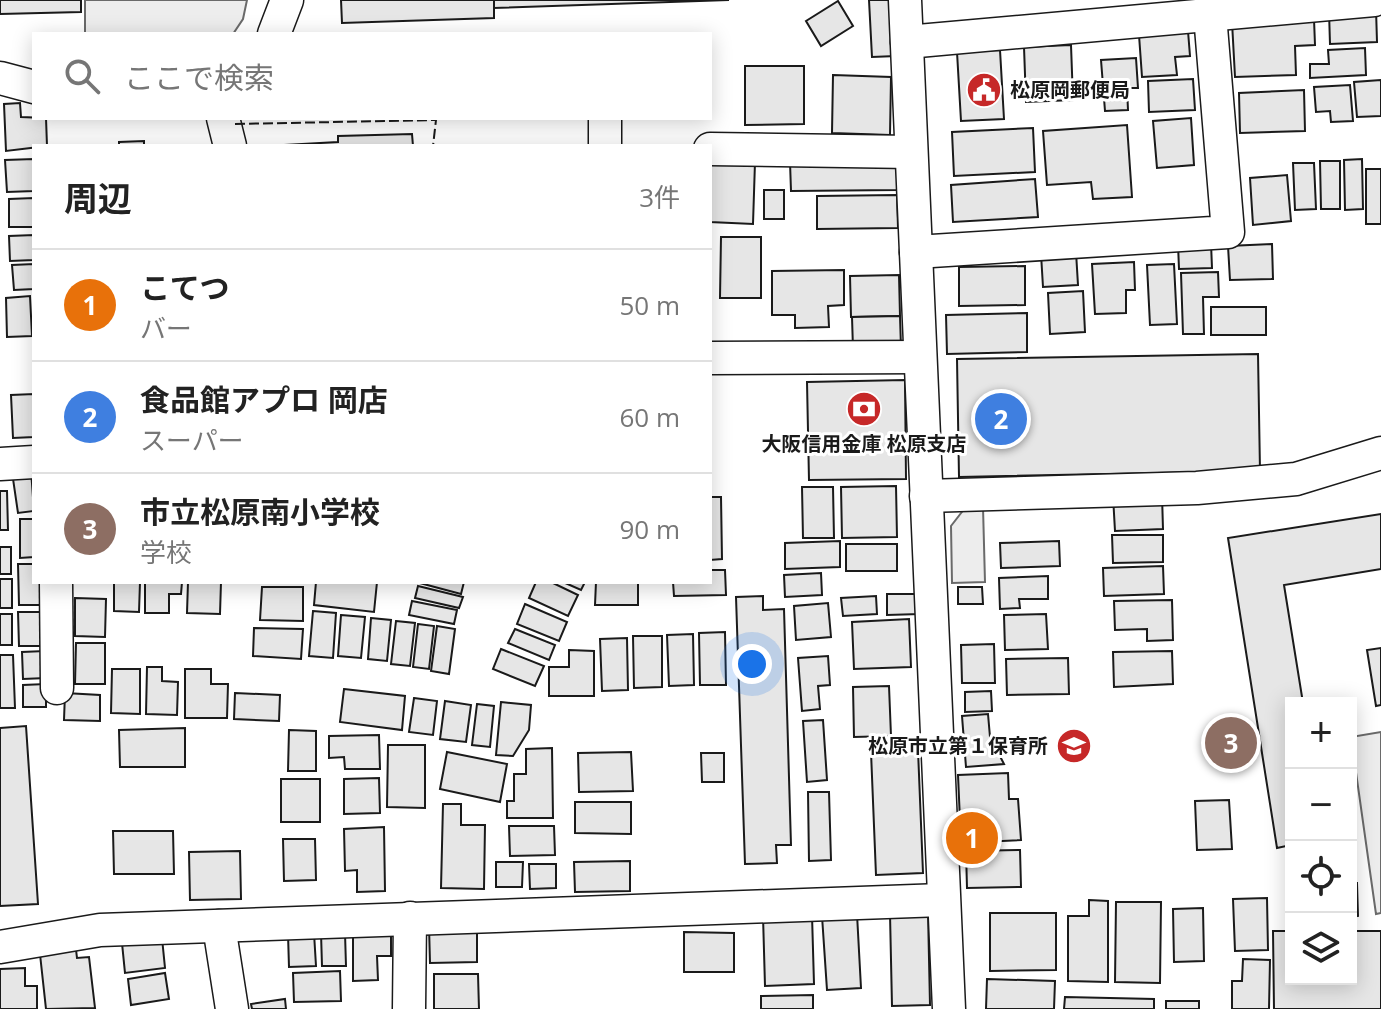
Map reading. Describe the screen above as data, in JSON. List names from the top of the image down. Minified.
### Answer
{"places":{"public building":["松原岡郵便局"],"bank":["大阪信用金庫 松原支店"],"school or university":["松原市立第１保育所"]},"page":{"search":"ここで検索","heading":["周辺","3件"],"list":[{"mark":"1","name":"こてつ","note":"バー","value":"50 m"},{"mark":"2","name":"食品館アプロ 岡店","note":"スーパー","value":"60 m"},{"mark":"3","name":"市立松原南小学校","note":"学校","value":"90 m"}],"pins":["2","3","1"],"map_buttons":["+","−"]}}
